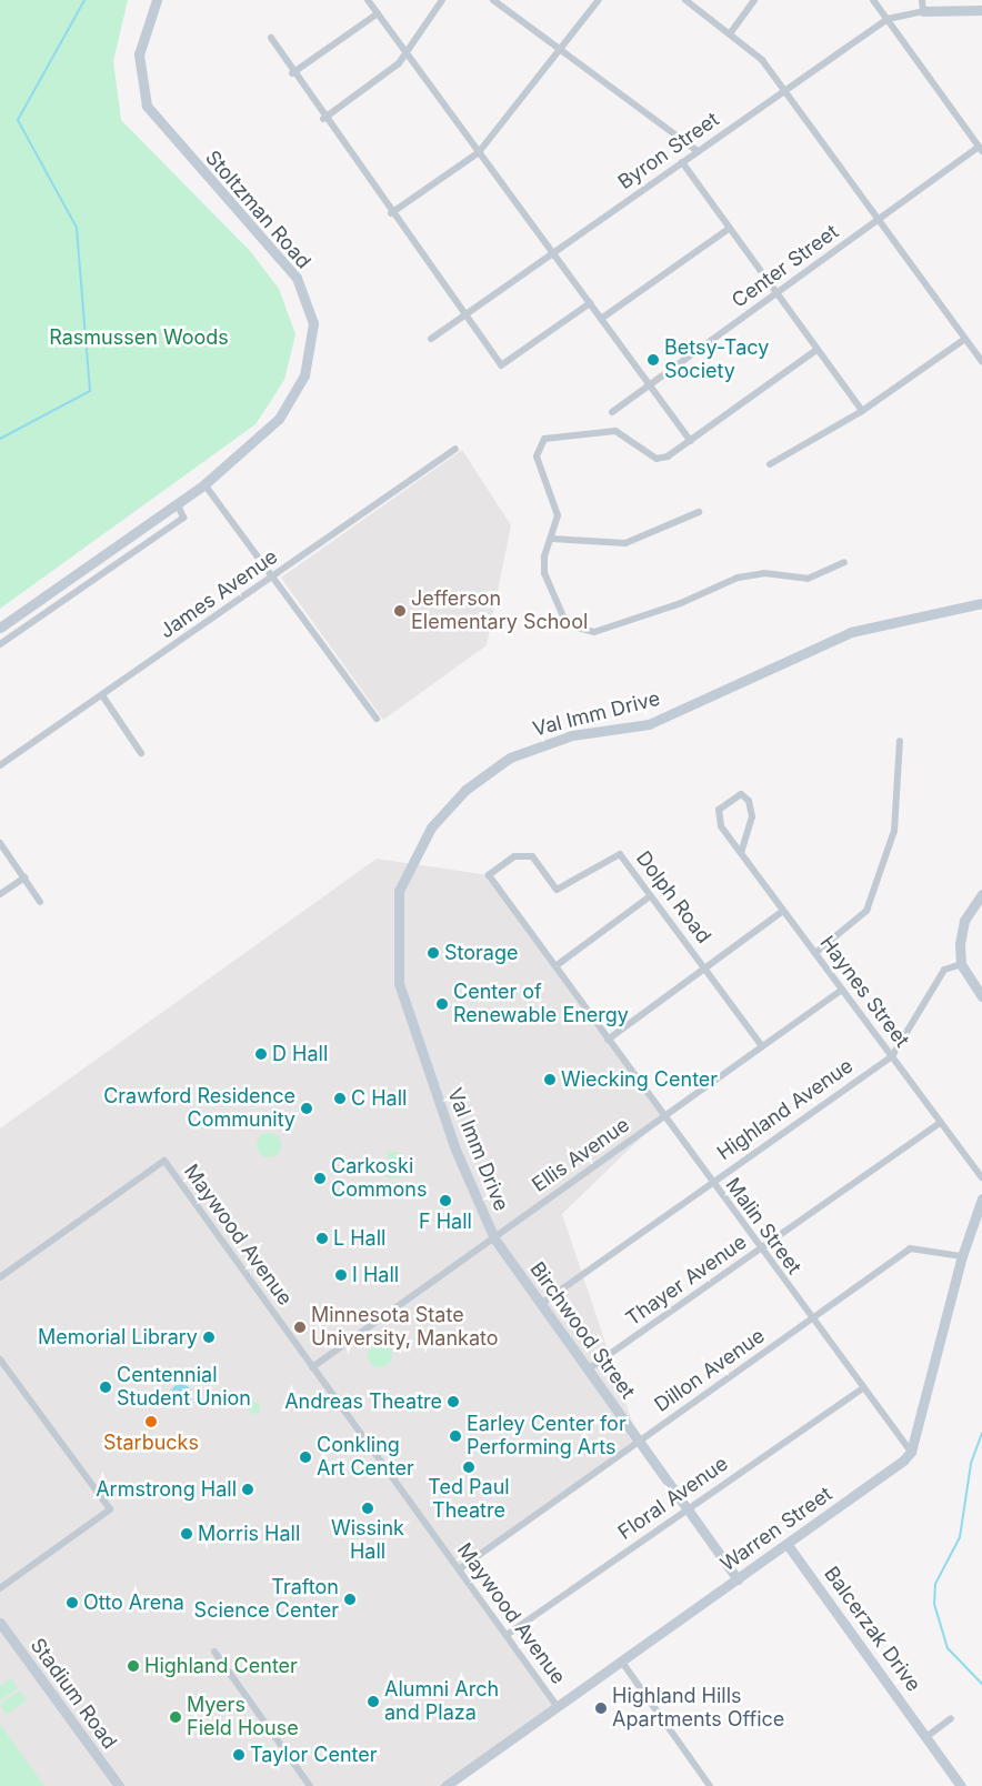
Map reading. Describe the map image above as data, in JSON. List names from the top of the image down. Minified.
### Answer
{"streets":{"street":["Byron Street","Stoltzman Road","Center Street","James Avenue","Val Imm Drive","Dolph Road","Haynes Street","Highland Avenue","Ellis Avenue","Malin Street","Maywood Avenue","Thayer Avenue","Birchwood Street","Dillon Avenue","Floral Avenue","Warren Street","Balcerzak Drive","Stadium Road"]},"crossings":[["Val Imm Drive","Ellis Avenue"],["Val Imm Drive","Birchwood Street"],["Dolph Road","Ellis Avenue"],["Dolph Road","Malin Street"],["Haynes Street","Highland Avenue"],["Haynes Street","Ellis Avenue"],["Haynes Street","Thayer Avenue"],["Highland Avenue","Malin Street"],["Highland Avenue","Birchwood Street"],["Ellis Avenue","Malin Street"],["Ellis Avenue","Maywood Avenue"],["Ellis Avenue","Birchwood Street"],["Malin Street","Thayer Avenue"],["Malin Street","Dillon Avenue"],["Malin Street","Floral Avenue"],["Malin Street","Warren Street"],["Maywood Avenue","Dillon Avenue"],["Maywood Avenue","Floral Avenue"],["Maywood Avenue","Warren Street"],["Thayer Avenue","Birchwood Street"],["Birchwood Street","Dillon Avenue"],["Birchwood Street","Floral Avenue"],["Birchwood Street","Warren Street"],["Warren Street","Balcerzak Drive"]],"parks":["Rasmussen Woods"],"places":["Betsy-Tacy Society","Jefferson Elementary School","Storage","Center of Renewable Energy","D Hall","Wiecking Center","C Hall","Crawford Residence Community","Carkoski Commons","F Hall","L Hall","I Hall","Minnesota State University, Mankato","Memorial Library","Centennial Student Union","Andreas Theatre","Starbucks","Earley Center for Performing Arts","Conkling Art Center","Ted Paul Theatre","Armstrong Hall","Wissink Hall","Morris Hall","Trafton Science Center","Otto Arena","Highland Center","Alumni Arch and Plaza","Highland Hills Apartments Office","Myers Field House","Taylor Center"]}
